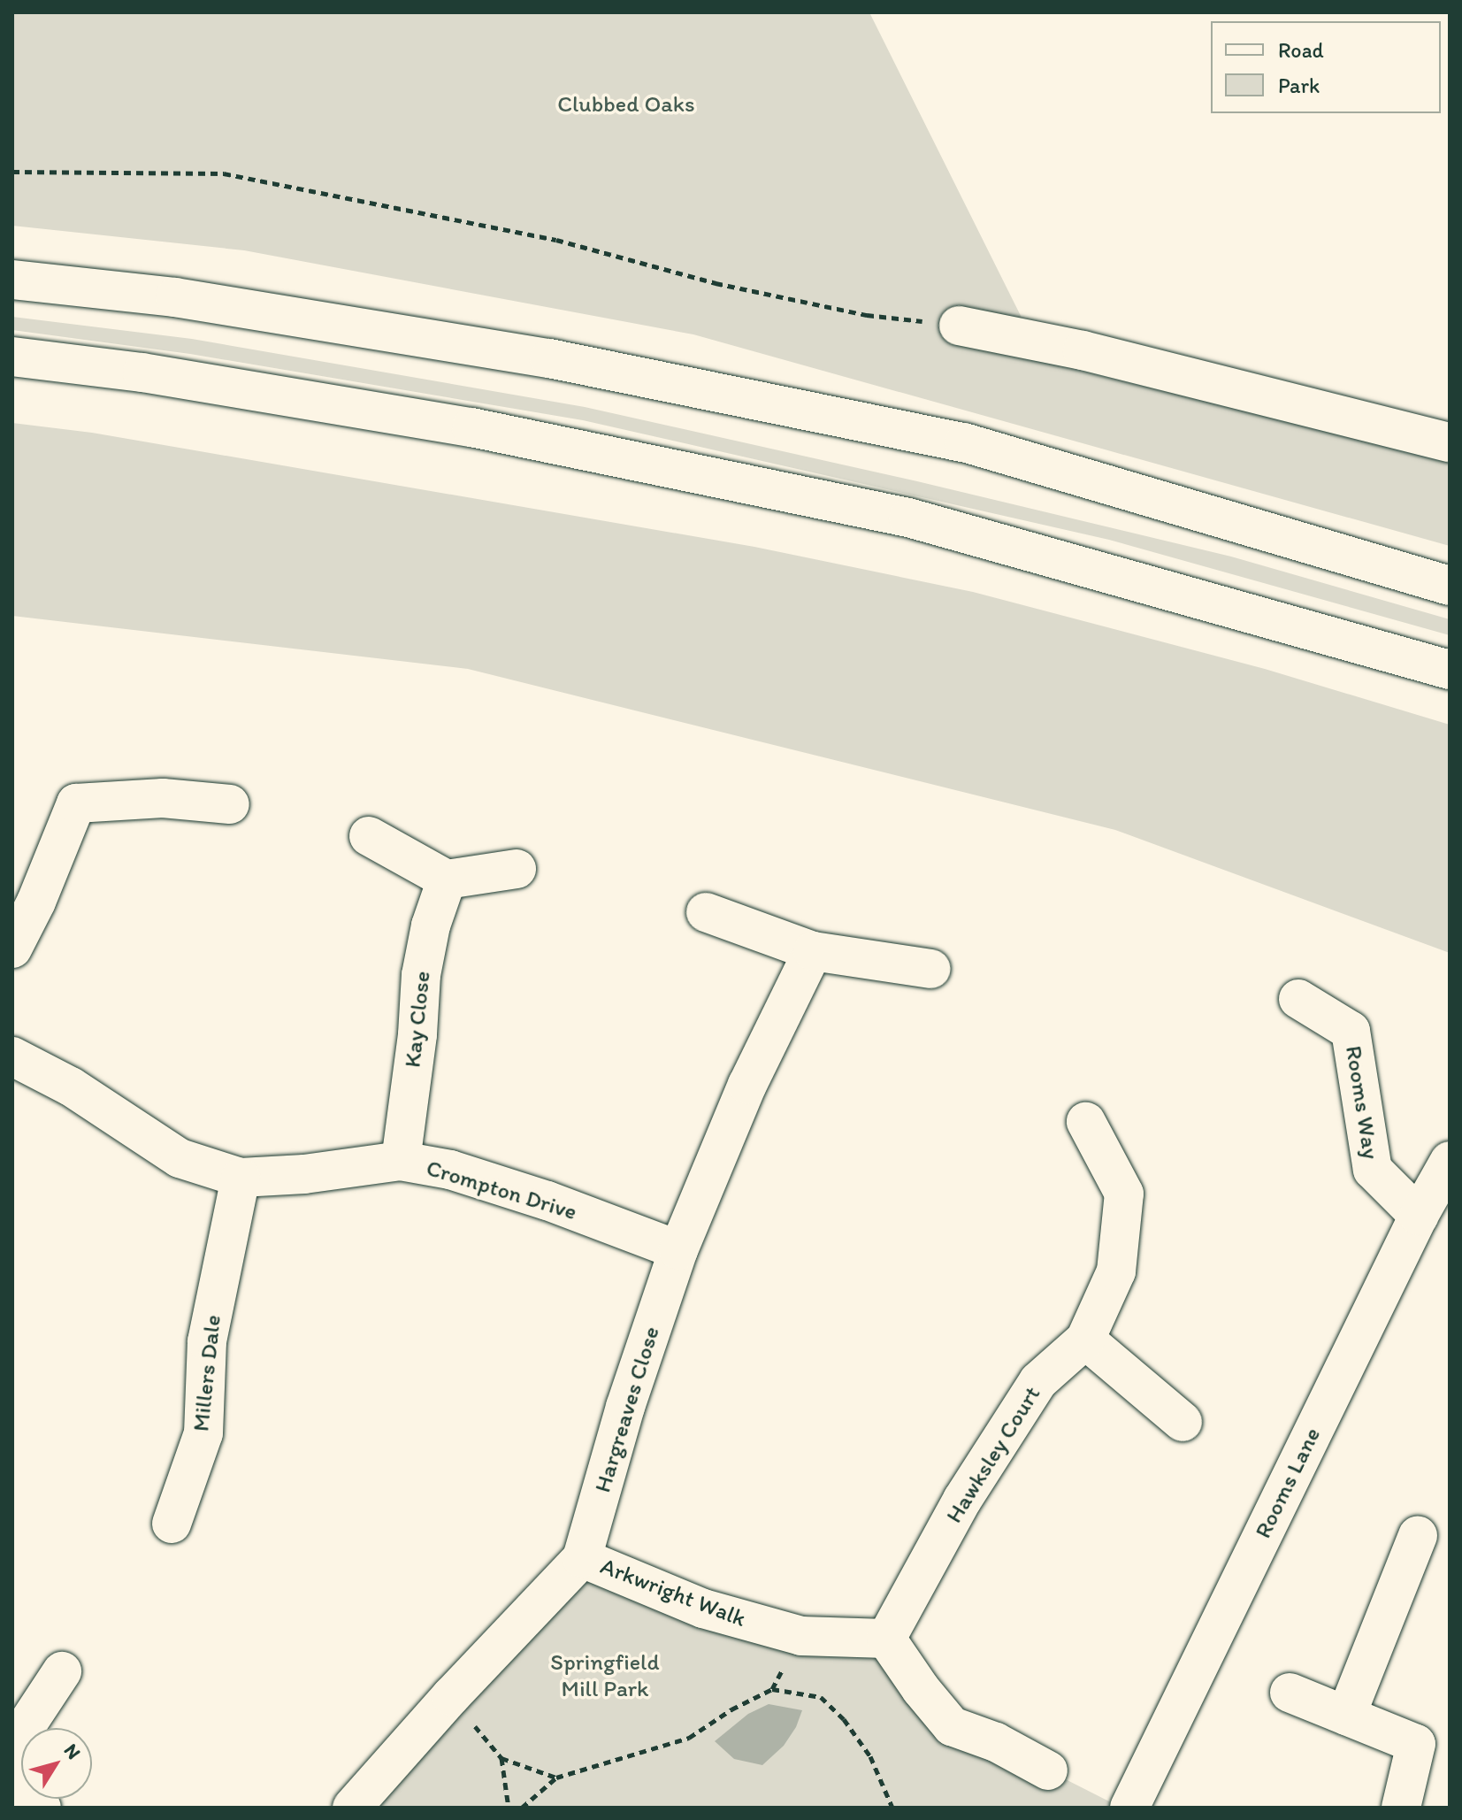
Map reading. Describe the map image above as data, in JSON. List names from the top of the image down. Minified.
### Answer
{"streets":{"main road":["Kay Close","Rooms Way","Crompton Drive","Millers Dale","Hargreaves Close","Hawksley Court","Rooms Lane","Arkwright Walk"]},"crossings":[["Kay Close","Crompton Drive"],["Rooms Way","Rooms Lane"],["Crompton Drive","Millers Dale"],["Crompton Drive","Hargreaves Close"],["Hargreaves Close","Arkwright Walk"],["Hawksley Court","Arkwright Walk"]],"parks":["Clubbed Oaks","Springfield Mill Park"],"legend":["Road","Park"],"north":"top right"}
